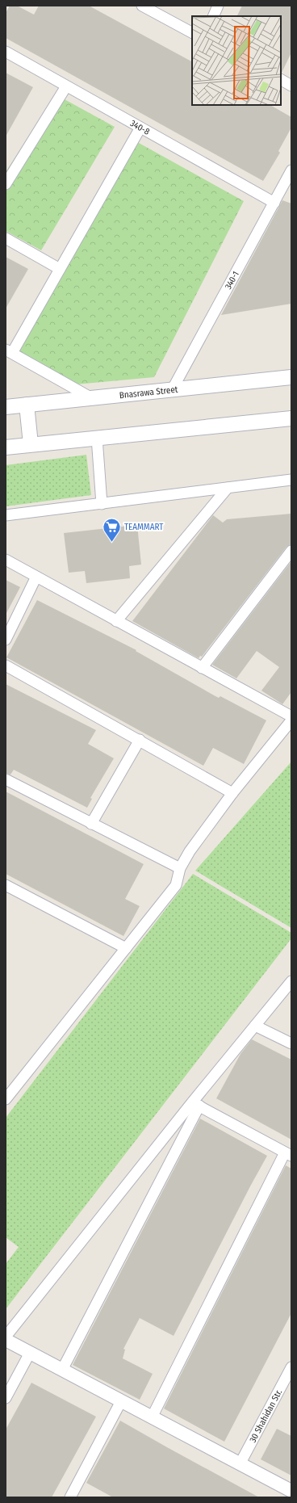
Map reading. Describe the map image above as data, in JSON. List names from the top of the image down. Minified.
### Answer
{"streets":{"main road":["Bnasrawa Street"],"street":["340-8","340-1","30 Shahidan Str."]},"crossings":[["340-8","340-1"],["340-1","Bnasrawa Street"]],"places":{"supermarket":["TEAMMART"]}}
